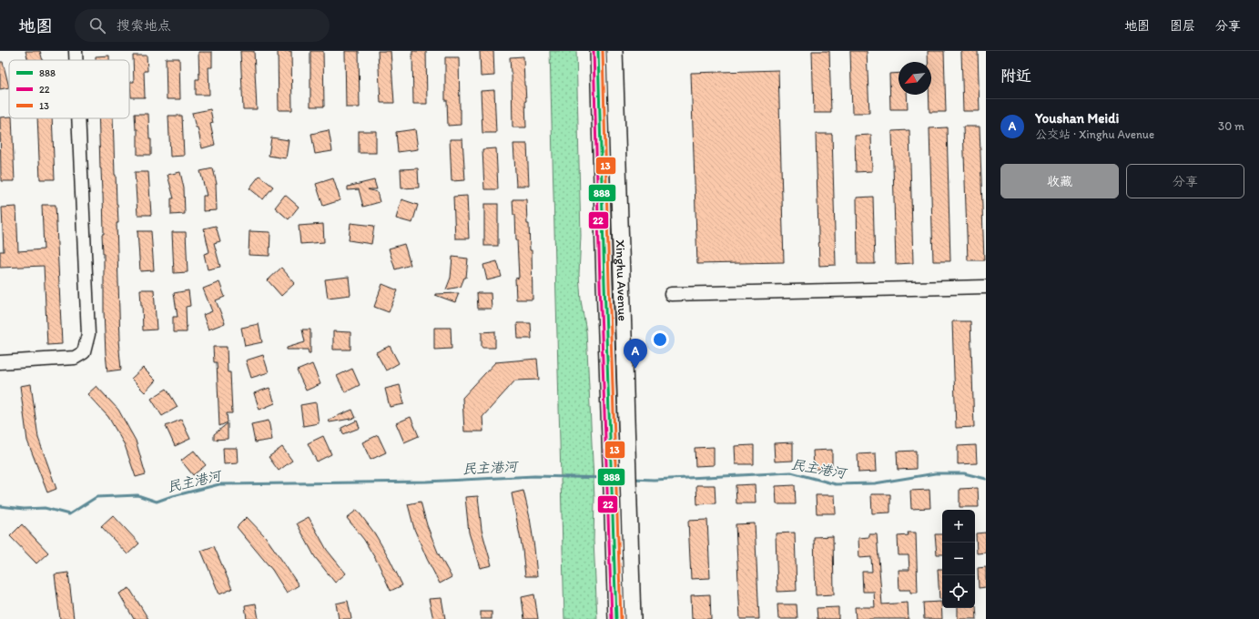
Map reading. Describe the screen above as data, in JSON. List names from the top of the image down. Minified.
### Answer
{"streets":{"main road":["Xinghu Avenue"]},"water":["民主港河"],"lines":["transit line 888","transit line 22","transit line 13"],"legend":["888","22","13"],"north":"bottom left","page":{"header":"地图","search":"搜索地点","nav":["地图","图层","分享"],"heading":"附近","list":[{"mark":"A","name":"Youshan Meidi","note":"公交站 · Xinghu Avenue","value":"30 m"}],"buttons":["收藏","分享"],"pins":"A","map_buttons":["+","−"]}}
